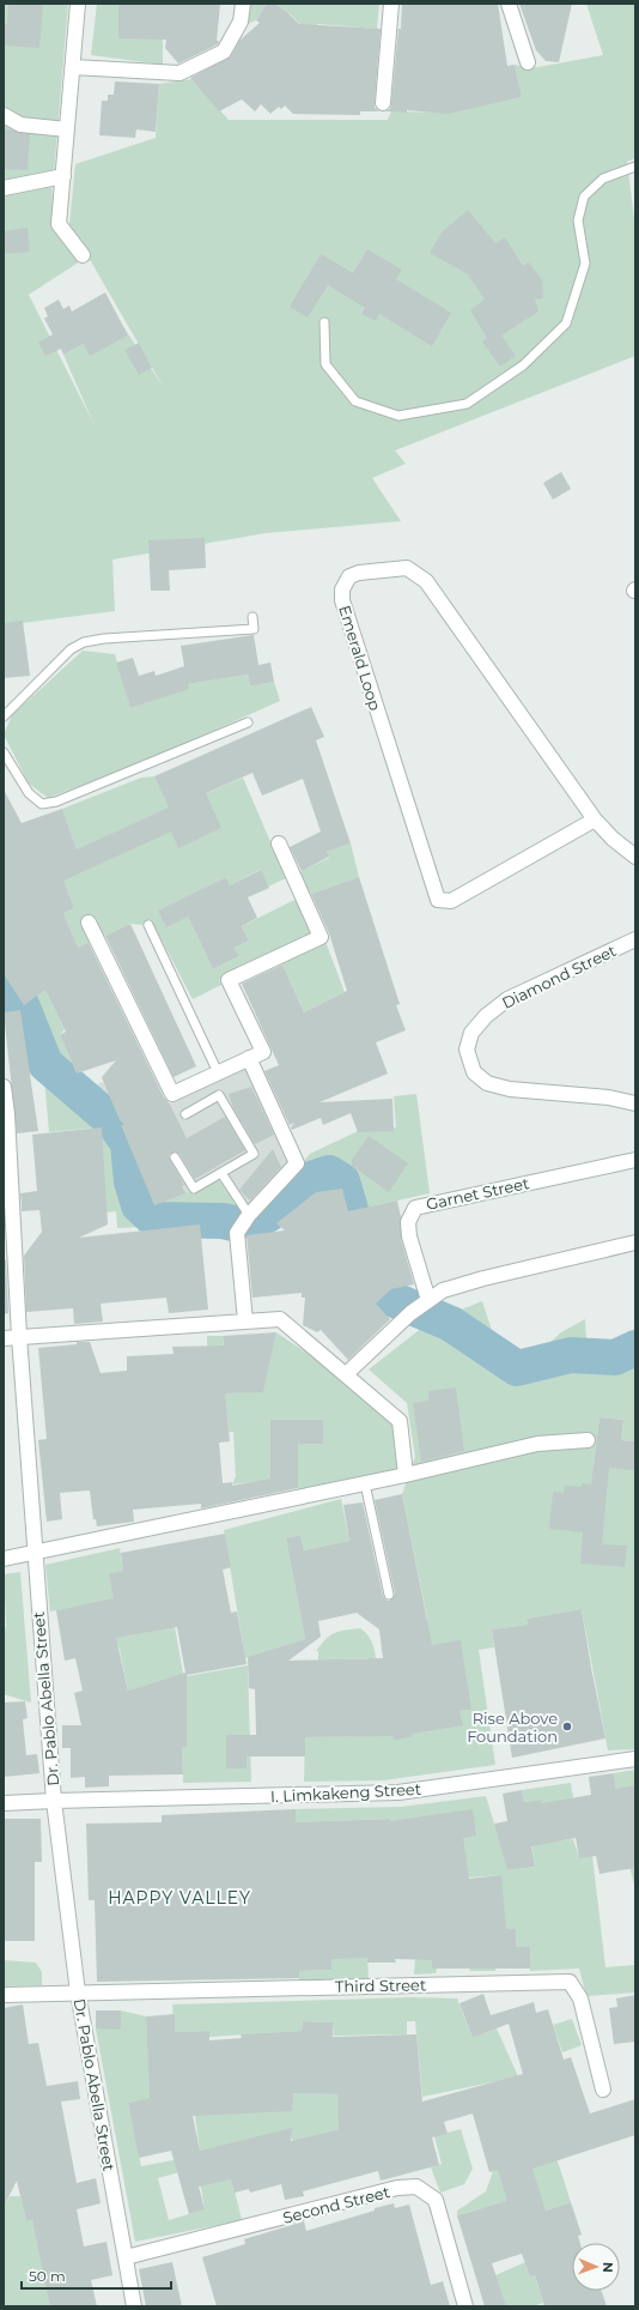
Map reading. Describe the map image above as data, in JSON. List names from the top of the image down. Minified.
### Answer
{"streets":{"street":["Emerald Loop","Diamond Street","Garnet Street","Dr. Pablo Abella Street","I. Limkakeng Street","Third Street","Second Street"]},"crossings":[["Dr. Pablo Abella Street","I. Limkakeng Street"],["Dr. Pablo Abella Street","Third Street"],["Dr. Pablo Abella Street","Second Street"]],"districts":["HAPPY VALLEY"],"places":["Rise Above Foundation"],"scale_bar":"50 m","north":"right"}
